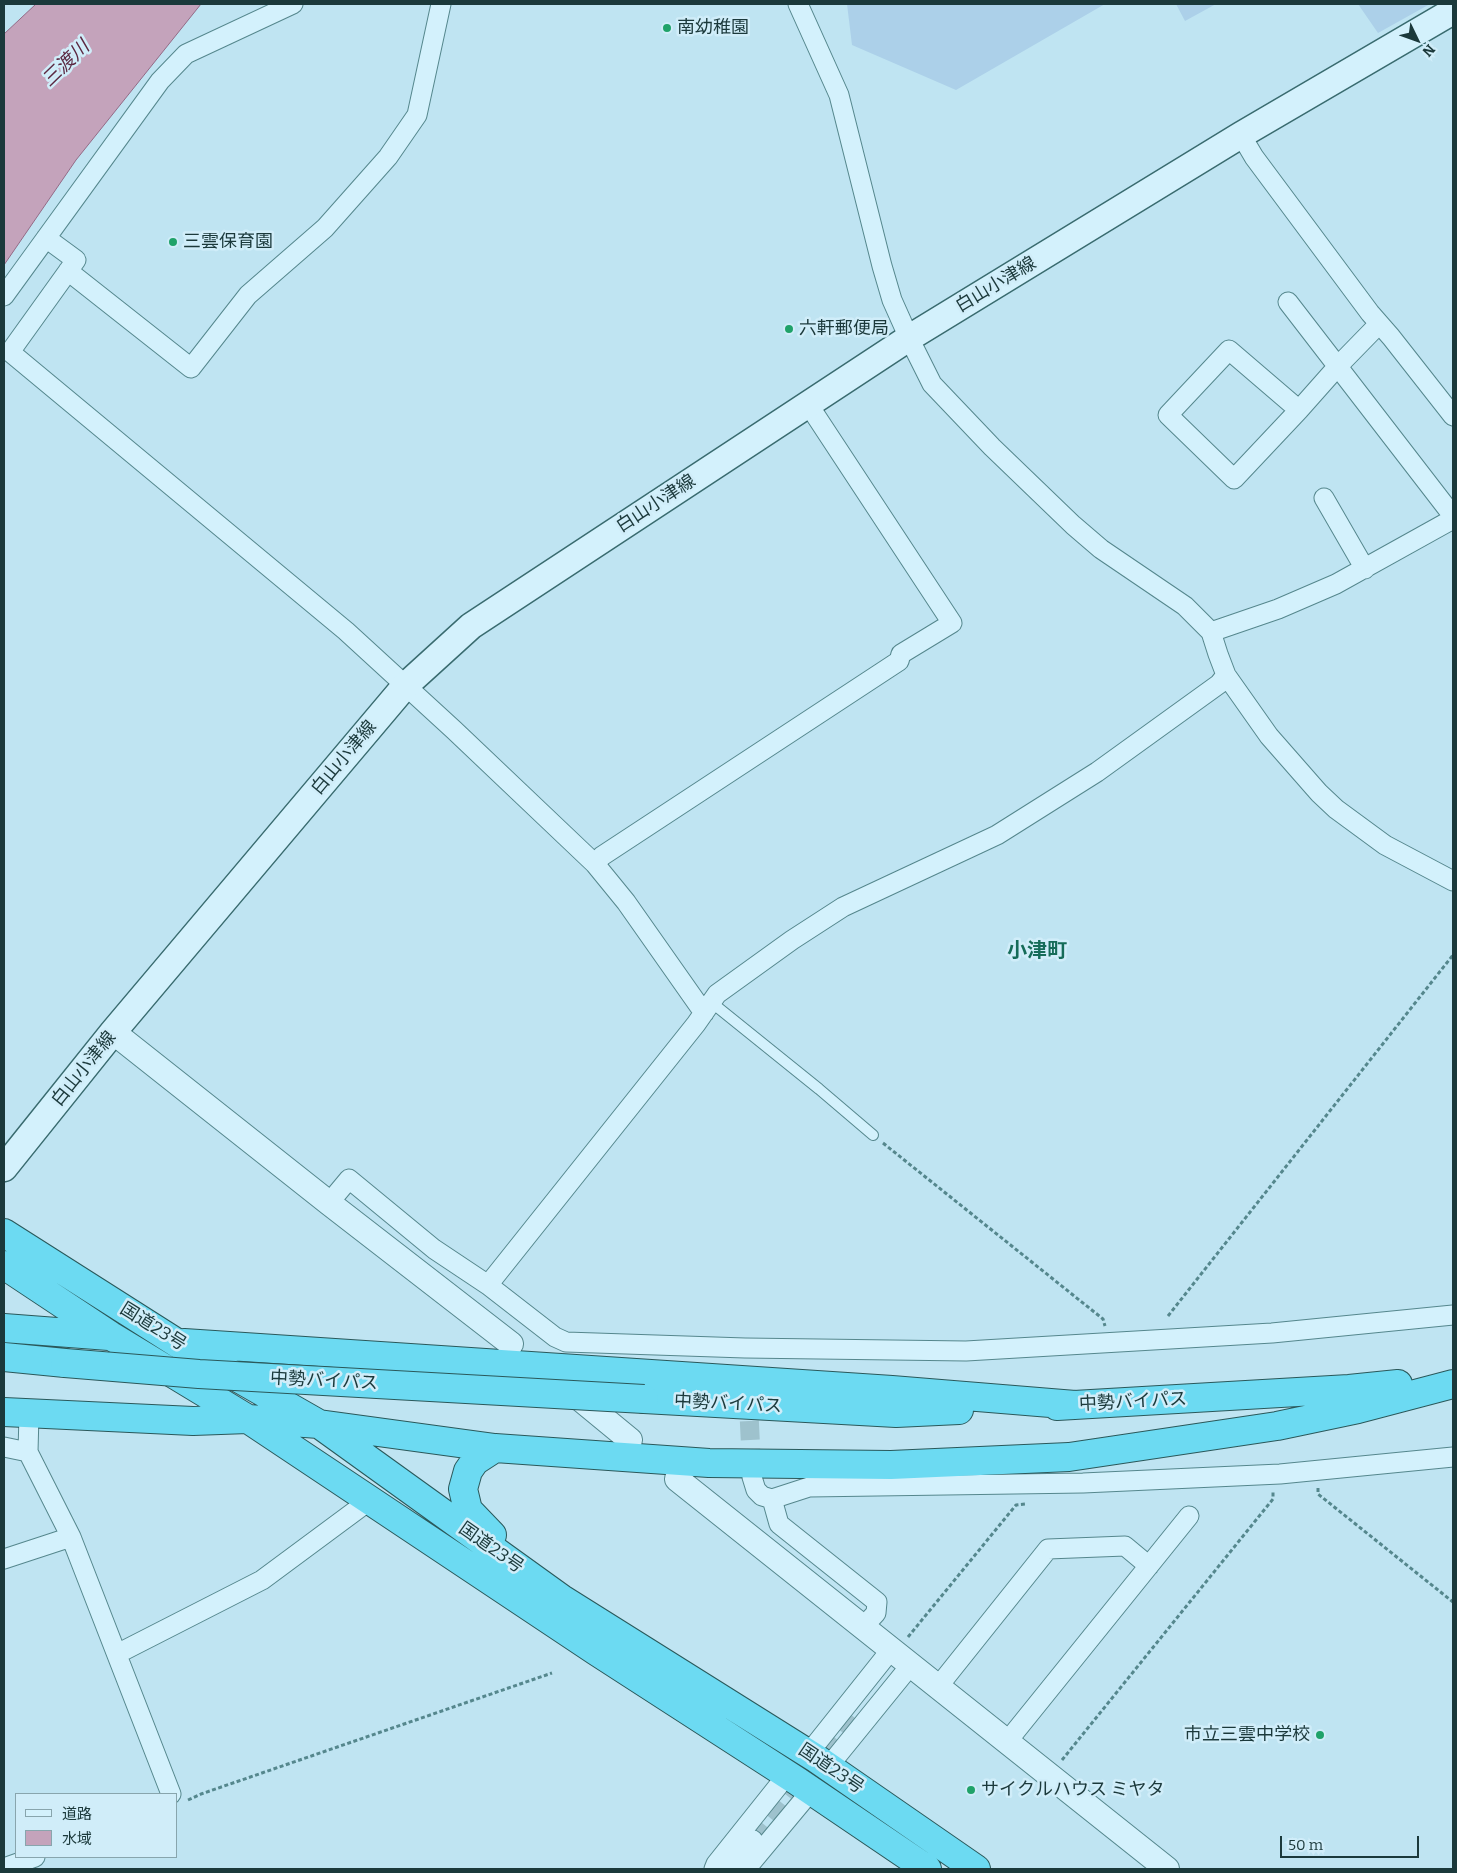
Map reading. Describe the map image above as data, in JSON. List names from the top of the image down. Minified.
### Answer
{"streets":{"highway":["国道23号","中勢バイパス"],"main road":["白山小津線"]},"districts":["小津町"],"water":["三渡川"],"places":["南幼稚園","三雲保育園","六軒郵便局","市立三雲中学校","サイクルハウス ミヤタ"],"legend":["道路","水域"],"scale_bar":"50 m","north":"bottom right"}
